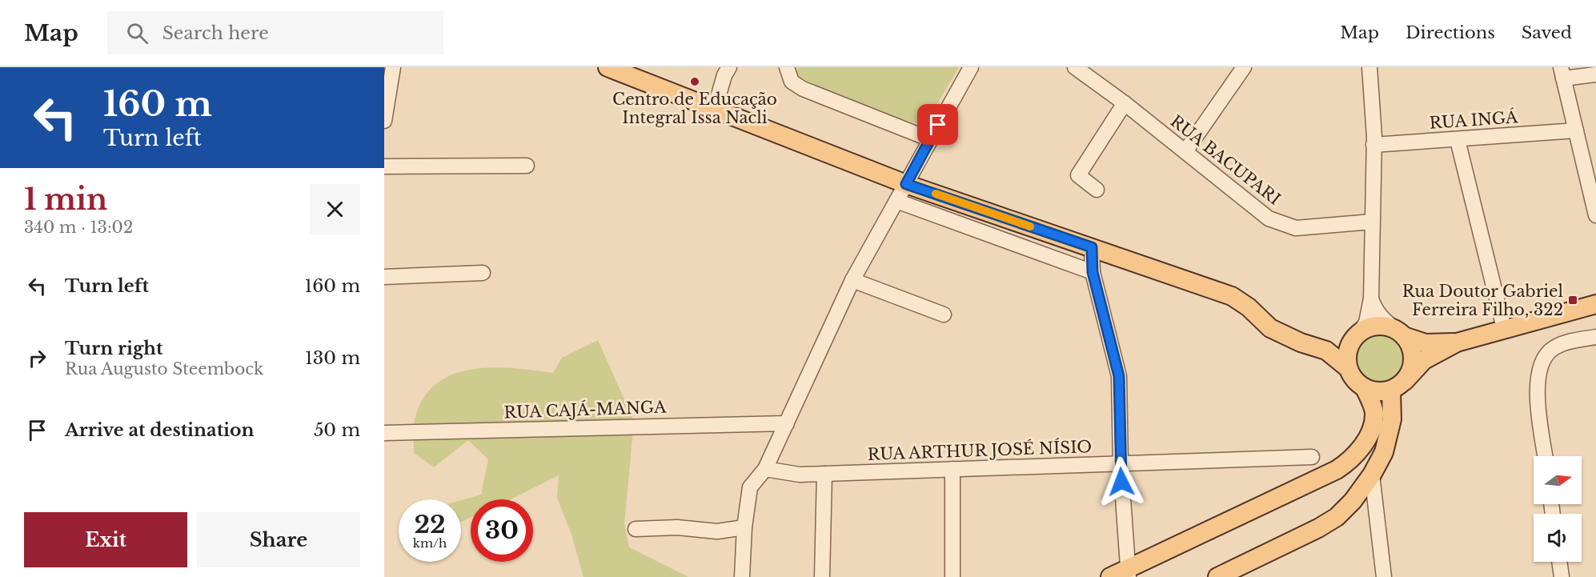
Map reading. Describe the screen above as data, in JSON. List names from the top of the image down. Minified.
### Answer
{"streets":{"street":["RUA INGÁ","RUA BACUPARI","RUA CAJÁ-MANGA","RUA ARTHUR JOSÉ NÍSIO"]},"places":{"other":["Centro de Educação Integral Issa Nacli"],"transit":["Rua Doutor Gabriel Ferreira Filho, 322"]},"north":"right","page":{"header":"Map","search":"Search here","nav":["Map","Directions","Saved"],"turn":["160 m","Turn left"],"heading":["1 min","340 m · 13:02"],"list":[{"name":"Turn left","value":"160 m"},{"name":"Turn right","note":"Rua Augusto Steembock","value":"130 m"},{"name":"Arrive at destination","value":"50 m"}],"speed":"22 km/h","limit":"30","buttons":["Exit","Share"]}}
